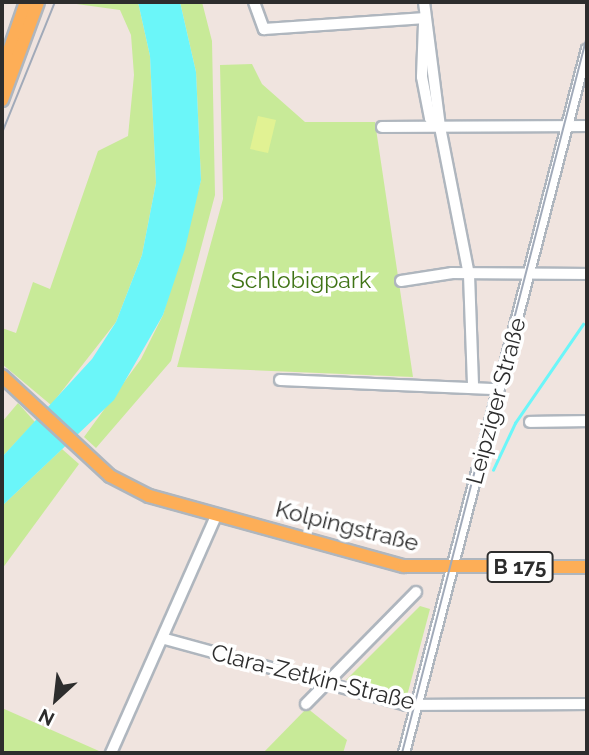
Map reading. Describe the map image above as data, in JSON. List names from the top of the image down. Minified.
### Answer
{"streets":{"main road":["Kolpingstraße","B 175"],"street":["Leipziger Straße","Clara-Zetkin-Straße"]},"crossings":[["Leipziger Straße","Kolpingstraße"],["Leipziger Straße","Clara-Zetkin-Straße"]],"parks":["Schlobigpark"],"north":"bottom left"}
